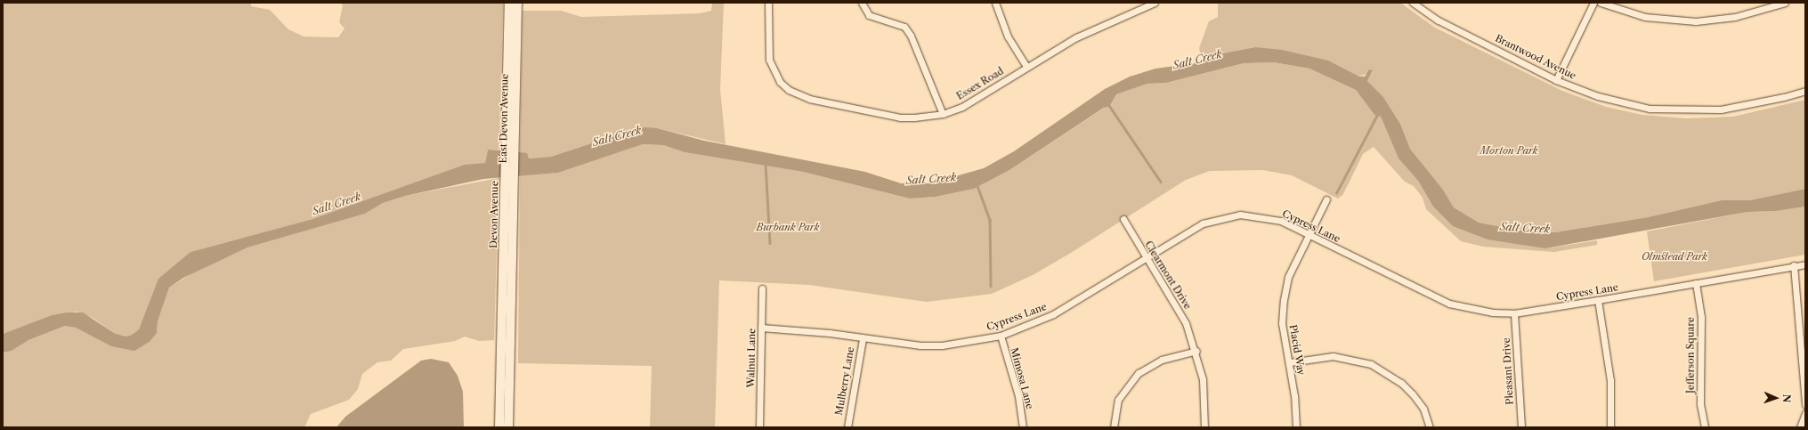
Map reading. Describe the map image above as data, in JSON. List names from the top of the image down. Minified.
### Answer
{"streets":{"main road":["East Devon Avenue","Devon Avenue"],"street":["Brantwood Avenue","Essex Road","Cypress Lane","Clearmont Drive","Placid Way","Jefferson Square","Walnut Lane","Pleasant Drive","Mimosa Lane","Mulberry Lane"]},"crossings":[["East Devon Avenue","Devon Avenue"],["Cypress Lane","Clearmont Drive"],["Cypress Lane","Placid Way"],["Cypress Lane","Jefferson Square"],["Cypress Lane","Walnut Lane"],["Cypress Lane","Pleasant Drive"],["Cypress Lane","Mimosa Lane"],["Cypress Lane","Mulberry Lane"]],"water":["Salt Creek"],"parks":["Morton Park","Burbank Park","Olmstead Park"],"north":"right"}
